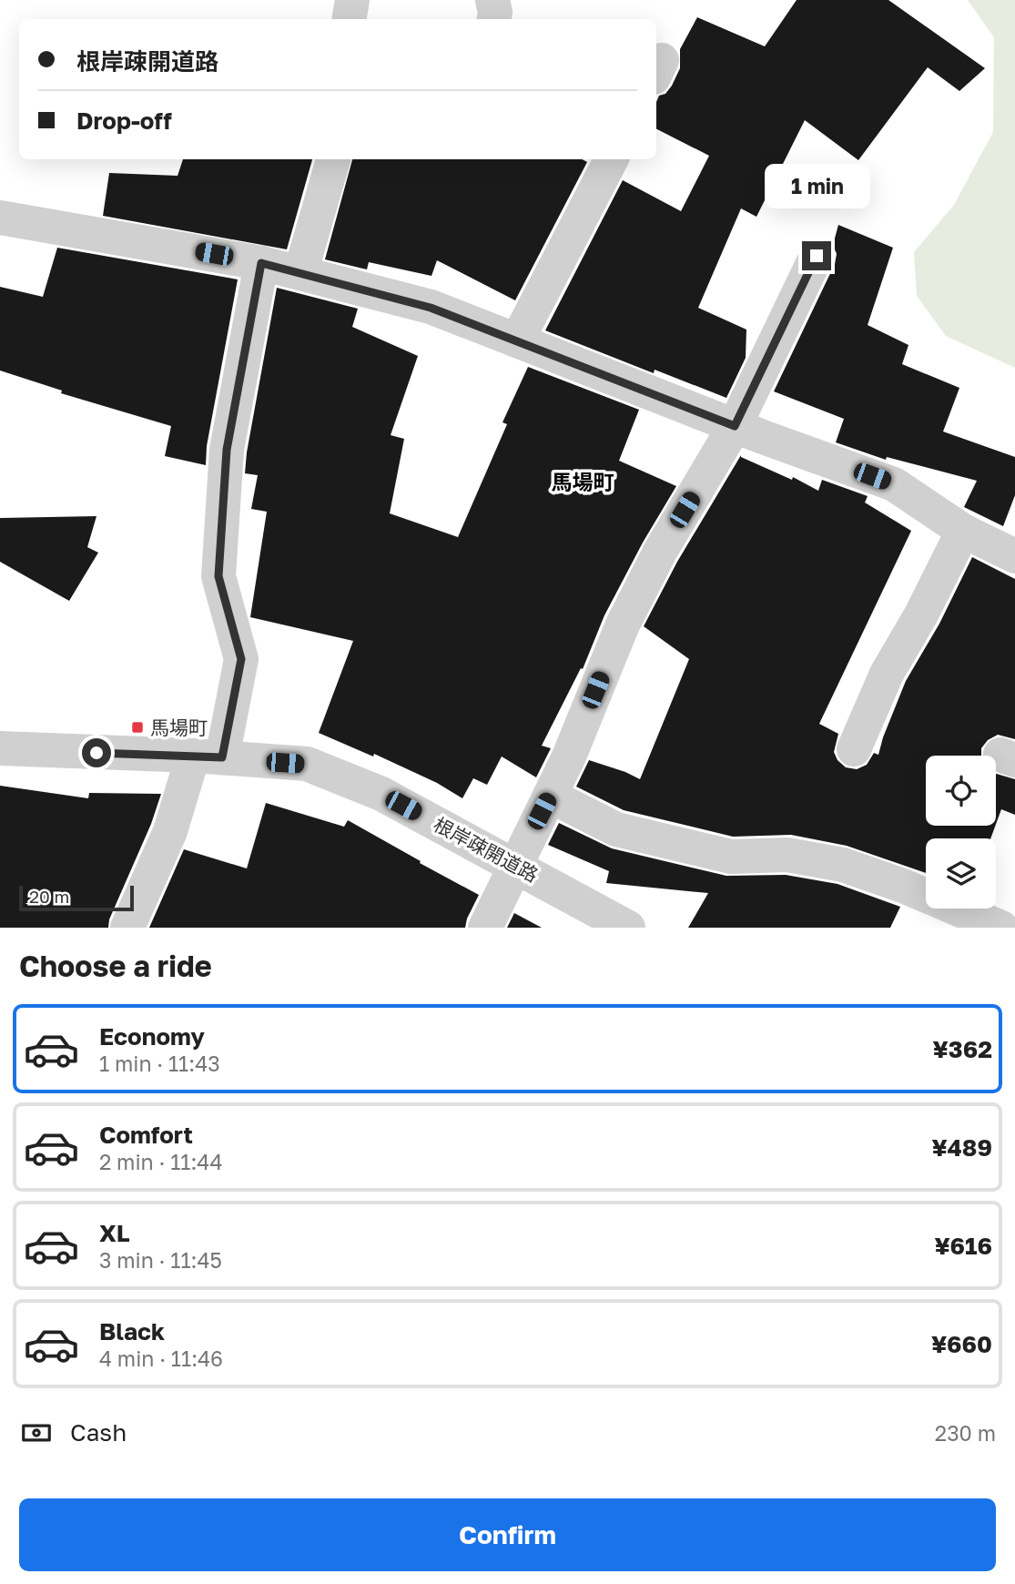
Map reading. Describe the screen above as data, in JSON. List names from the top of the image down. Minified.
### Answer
{"streets":{"street":["根岸疎開道路"]},"districts":["馬場町"],"places":{"transit":["馬場町"]},"scale_bar":"20 m","page":{"banner":["根岸疎開道路","Drop-off"],"bubble":"1 min","scale":"20 m","heading":"Choose a ride","list":[{"name":"Economy","note":"1 min · 11:43","value":"¥362"},{"name":"Comfort","note":"2 min · 11:44","value":"¥489"},{"name":"XL","note":"3 min · 11:45","value":"¥616"},{"name":"Black","note":"4 min · 11:46","value":"¥660"}],"pay":["Cash","230 m"],"buttons":"Confirm"}}
